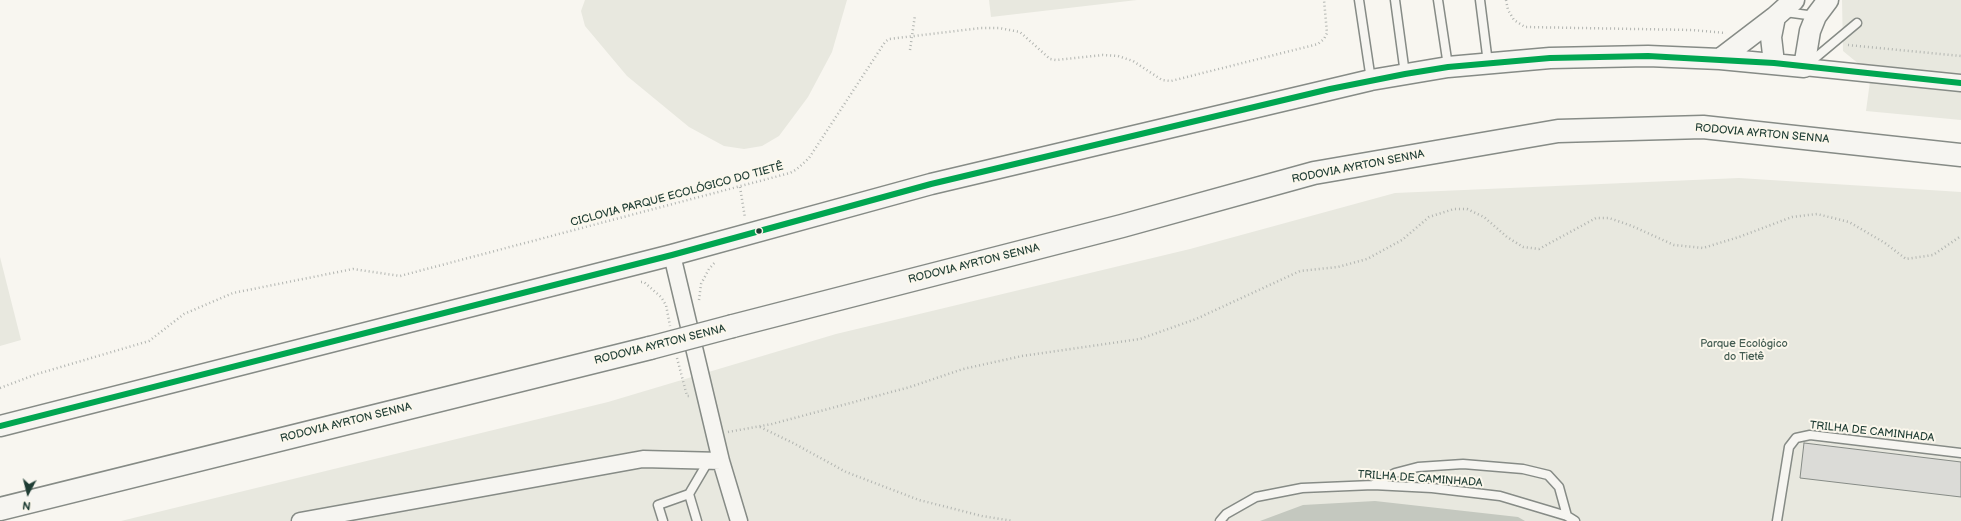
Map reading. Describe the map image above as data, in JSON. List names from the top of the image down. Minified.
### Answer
{"streets":{"highway":["RODOVIA AYRTON SENNA"],"lane":["TRILHA DE CAMINHADA"],"path":["CICLOVIA PARQUE ECOLÓGICO DO TIETÊ"]},"parks":["Parque Ecológico do Tietê"],"north":"bottom"}
